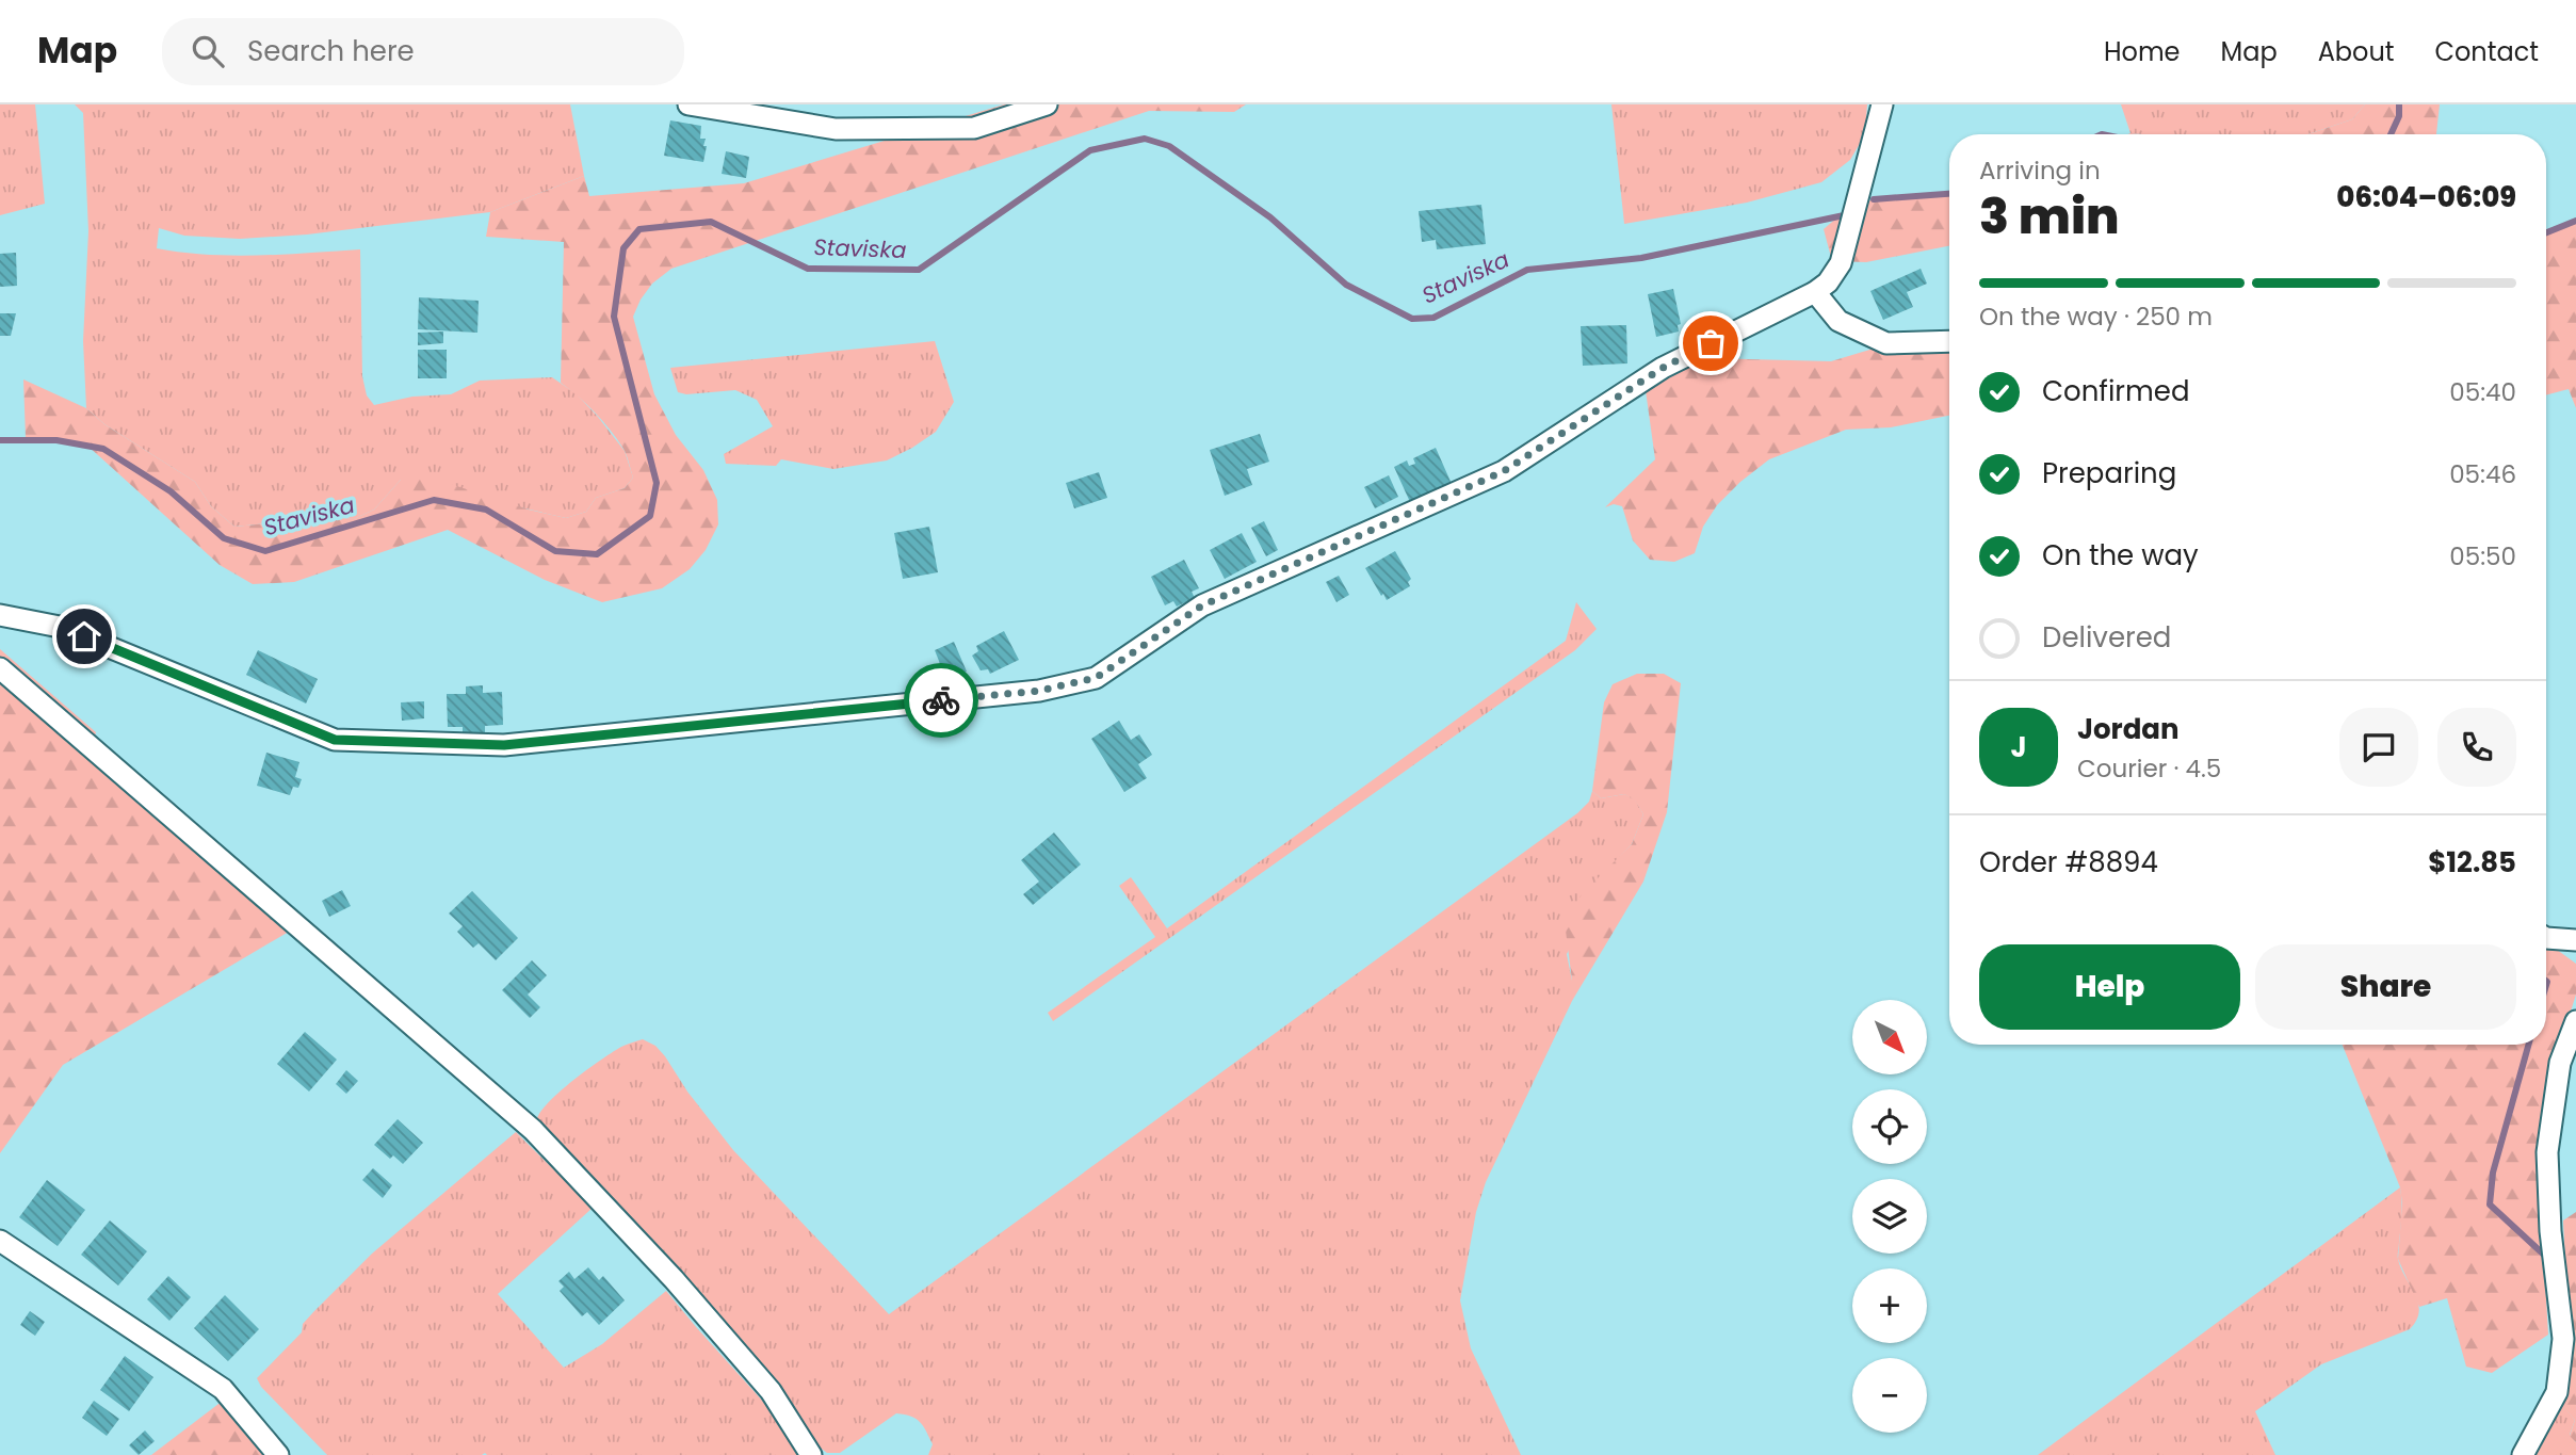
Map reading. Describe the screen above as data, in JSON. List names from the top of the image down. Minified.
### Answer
{"water":["Staviska"],"north":"bottom right","page":{"header":"Map","search":"Search here","nav":["Home","Map","About","Contact"],"heading":["3 min","Arriving in","06:04–06:09"],"panel":["Jordan","Courier · 4.5","Order #8894","$12.85"],"bar":"On the way · 250 m","list":[["Confirmed","05:40"],["Preparing","05:46"],["On the way","05:50"],"Delivered"],"round":"J","buttons":["Help","Share"],"map_buttons":["+","−"]}}
